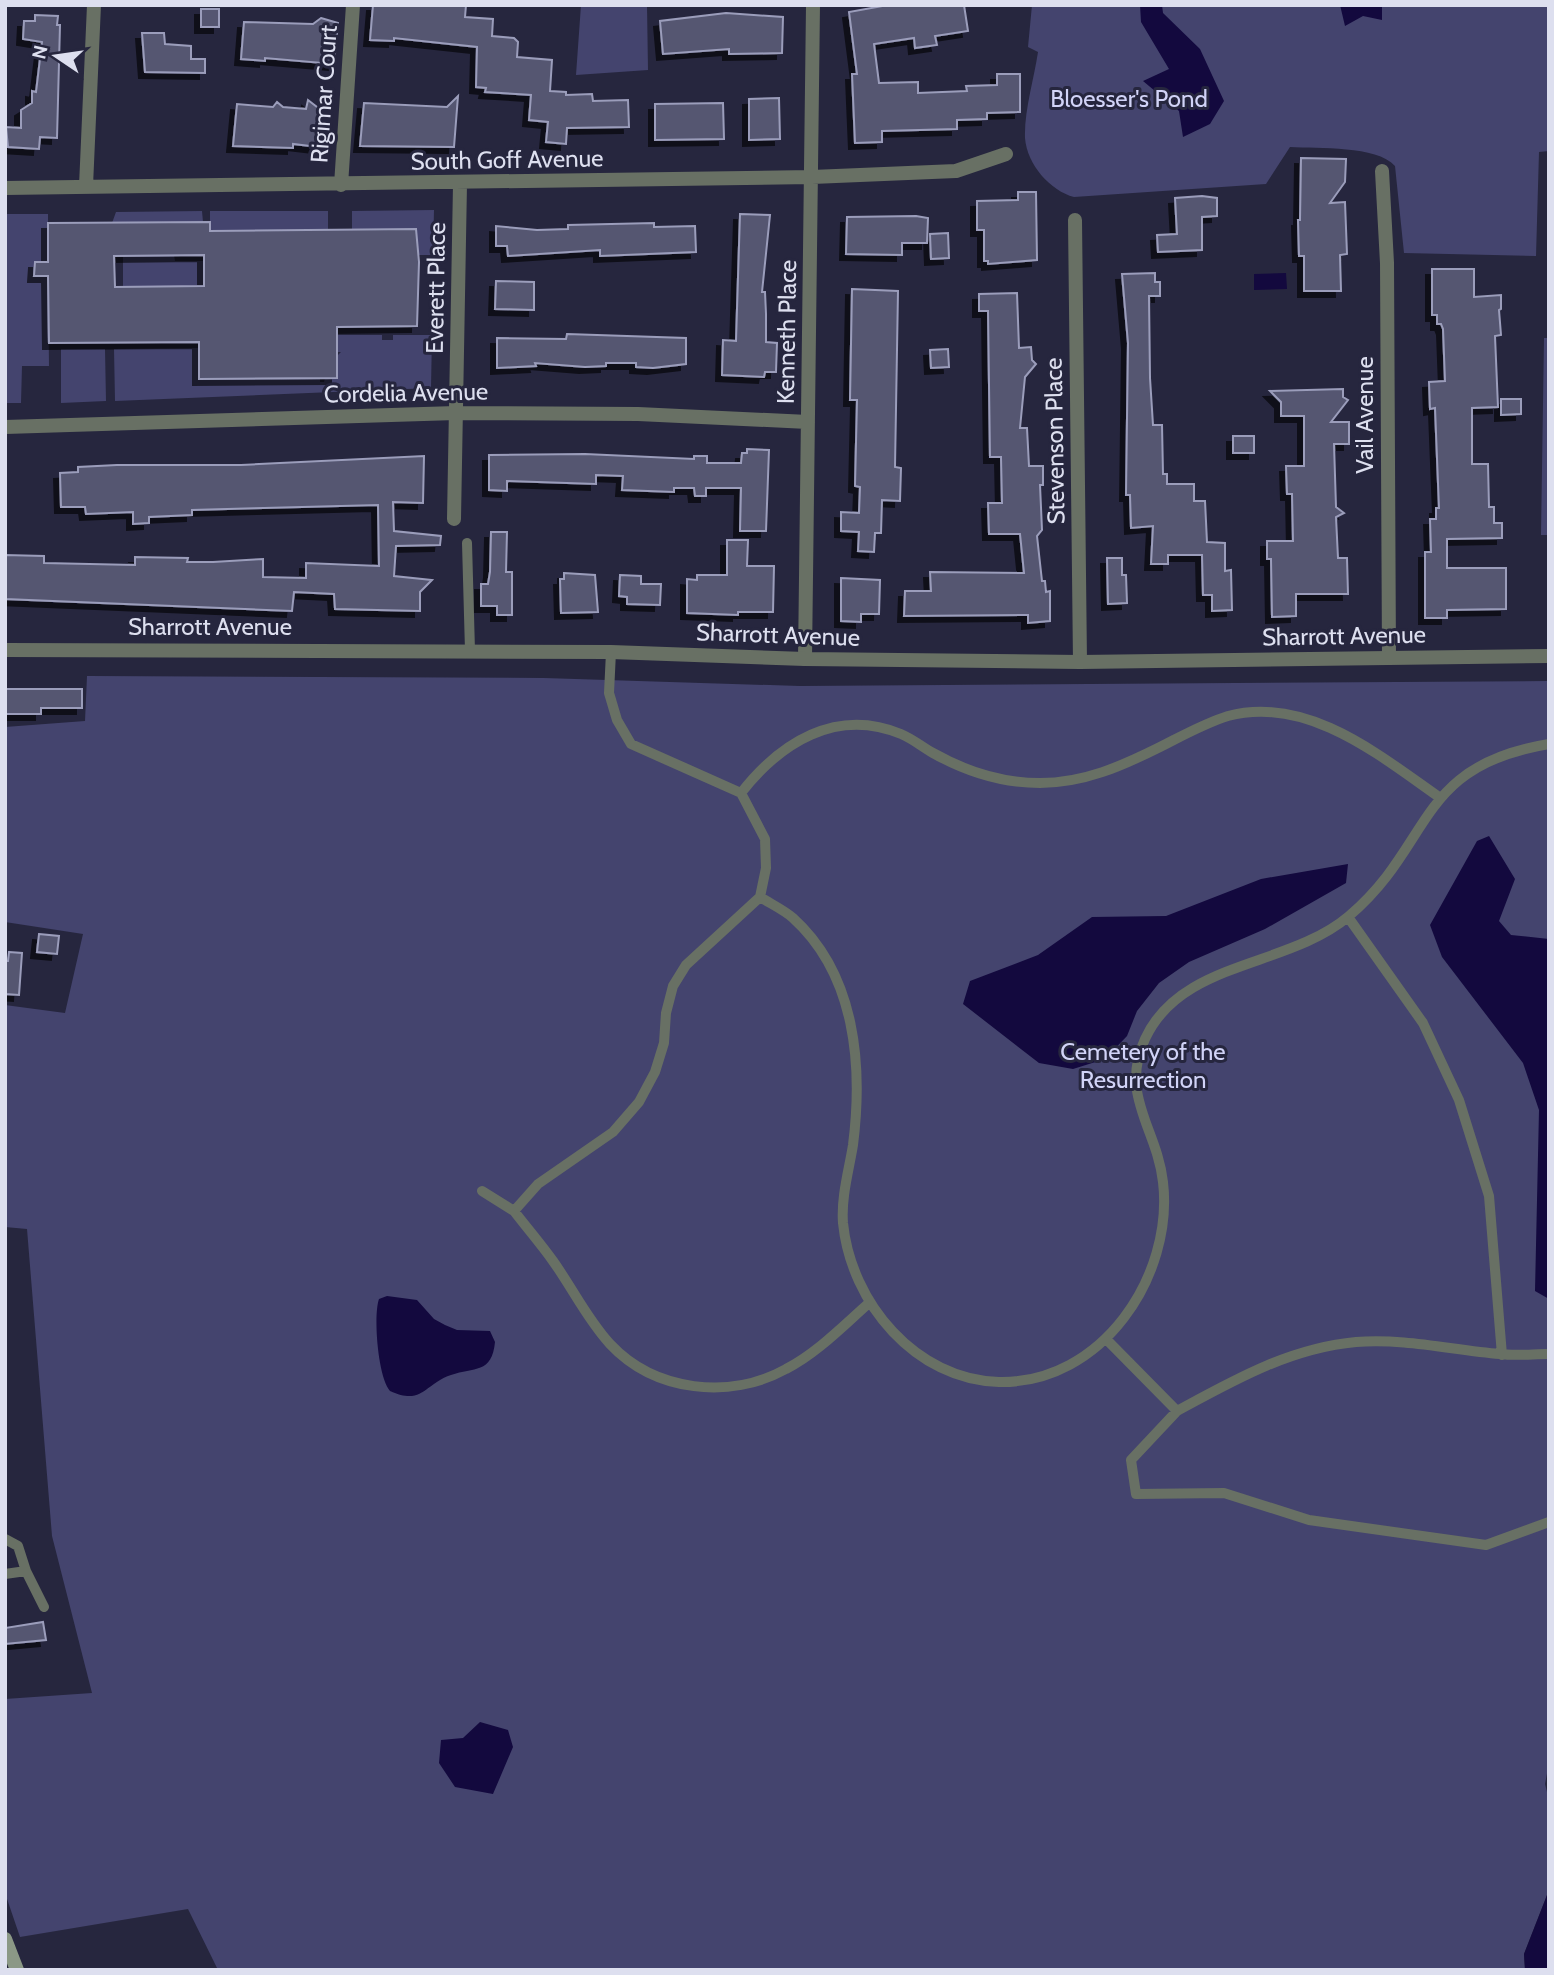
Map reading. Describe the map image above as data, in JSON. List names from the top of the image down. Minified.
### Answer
{"streets":{"street":["Rigimar Court","South Goff Avenue","Everett Place","Kenneth Place","Cordelia Avenue","Vail Avenue","Stevenson Place","Sharrott Avenue"]},"crossings":[["Rigimar Court","South Goff Avenue"],["South Goff Avenue","Everett Place"],["South Goff Avenue","Kenneth Place"],["Everett Place","Cordelia Avenue"],["Kenneth Place","Cordelia Avenue"],["Kenneth Place","Sharrott Avenue"],["Vail Avenue","Sharrott Avenue"],["Stevenson Place","Sharrott Avenue"]],"parks":["Bloesser's Pond","Cemetery of the Resurrection"],"north":"left"}
